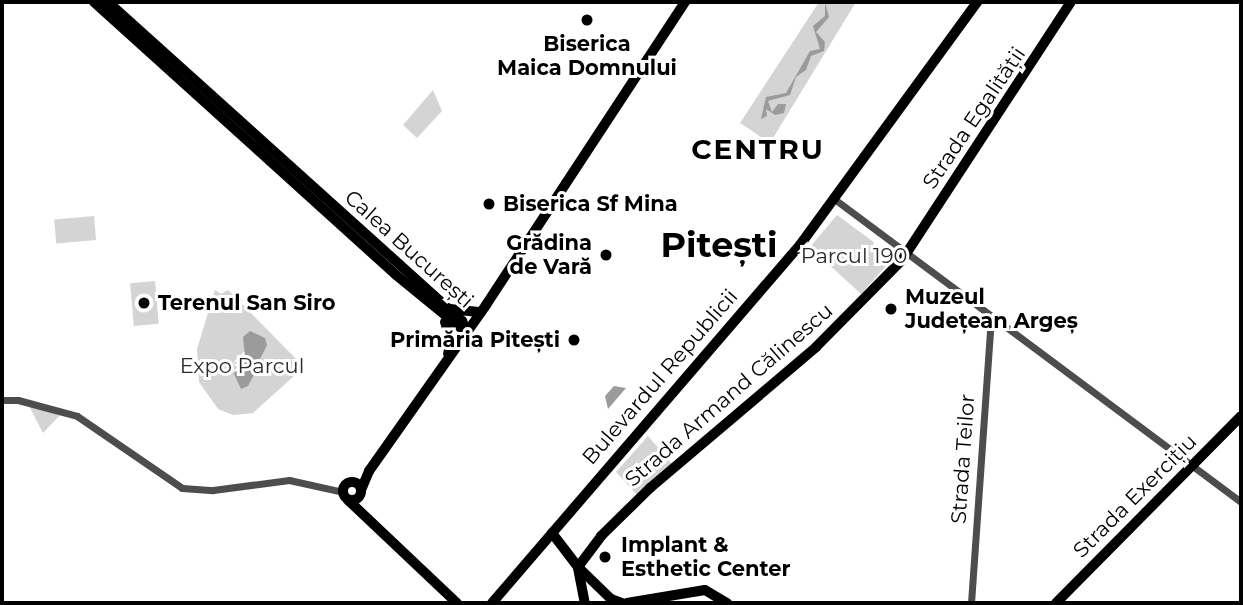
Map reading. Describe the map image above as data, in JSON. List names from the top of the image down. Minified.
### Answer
{"streets":{"main road":["Strada Egalității","Calea București","Bulevardul Republicii","Strada Armand Călinescu","Strada Exercițiu"],"street":["Strada Teilor"]},"crossings":[["Strada Egalității","Strada Armand Călinescu"]],"districts":["CENTRU","Pitești"],"parks":["Parcul 190","Expo Parcul"],"places":["Biserica Maica Domnului","Biserica Sf Mina","Grădina de Vară","Terenul San Siro","Muzeul Județean Argeș","Primăria Pitești","Implant & Esthetic Center"]}
